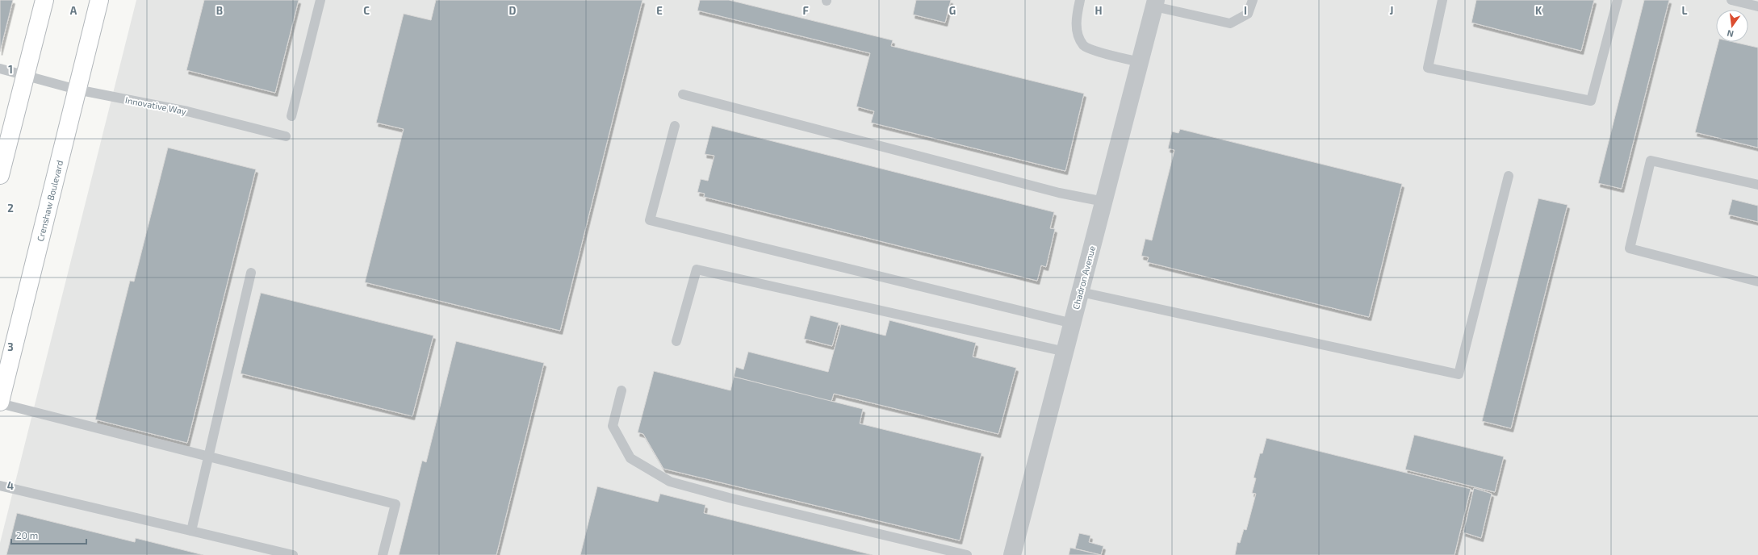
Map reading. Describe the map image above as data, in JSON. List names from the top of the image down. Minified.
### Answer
{"streets":{"main road":["Crenshaw Boulevard"],"street":["Chadron Avenue"],"lane":["Innovative Way"]},"crossings":[["Innovative Way","Crenshaw Boulevard"]],"scale_bar":"20 m","north":"bottom","grid":{"columns":["A","B","C","D","E","F","G","H","I","J","K","L"],"rows":["1","2","3","4"]}}
